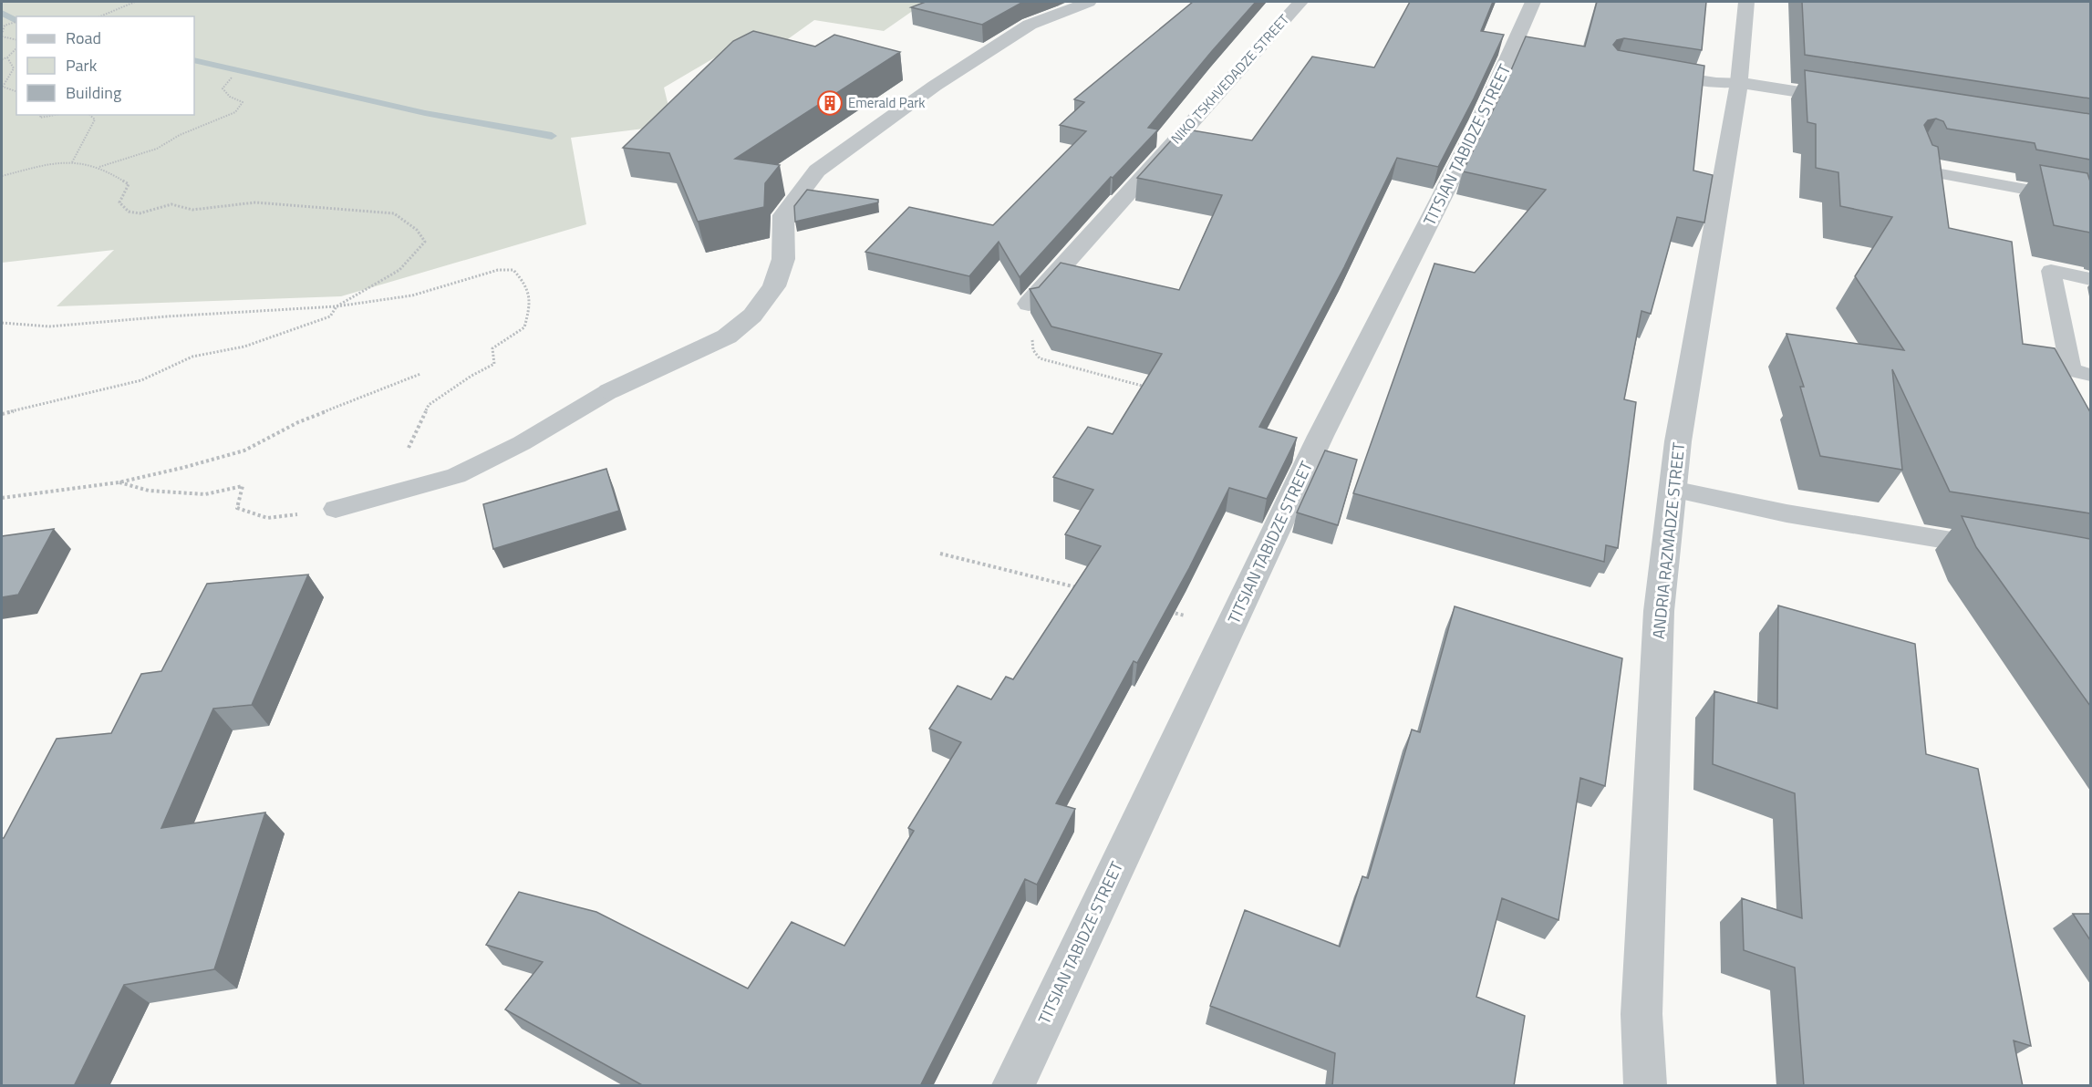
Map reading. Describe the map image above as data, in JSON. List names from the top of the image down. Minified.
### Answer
{"streets":{"street":["NIKO TSKHVEDADZE STREET","TITSIAN TABIDZE STREET","ANDRIA RAZMADZE STREET"]},"places":{"building":["Emerald Park"]},"legend":["Road","Park","Building"]}
